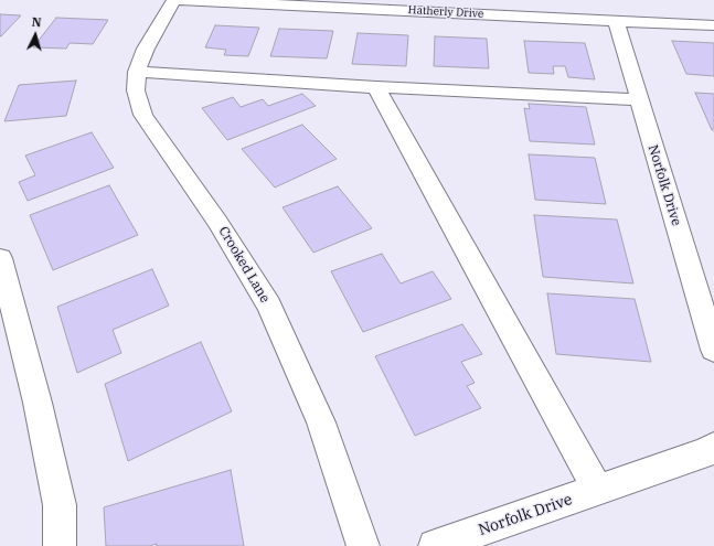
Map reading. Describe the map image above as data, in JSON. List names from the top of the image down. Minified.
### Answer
{"streets":{"street":["Hatherly Drive","Norfolk Drive","Crooked Lane"]},"crossings":[["Hatherly Drive","Norfolk Drive"]],"north":"top"}
